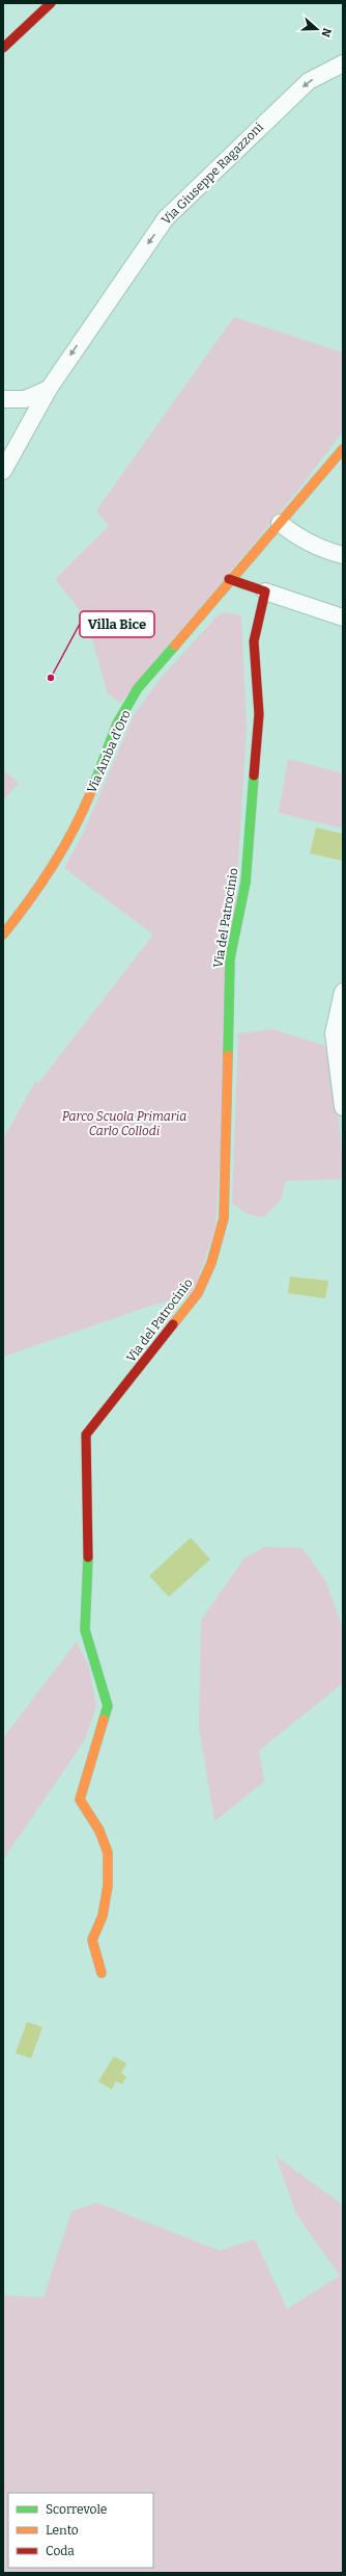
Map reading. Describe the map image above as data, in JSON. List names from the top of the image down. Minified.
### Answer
{"streets":{"street":["Via Giuseppe Ragazzoni","Via Amba d'Oro","Via del Patrocinio"]},"one_way":["Via Giuseppe Ragazzoni"],"parks":["Parco Scuola Primaria Carlo Collodi"],"places":["Villa Bice"],"legend":["Scorrevole","Lento","Coda"],"north":"right"}
